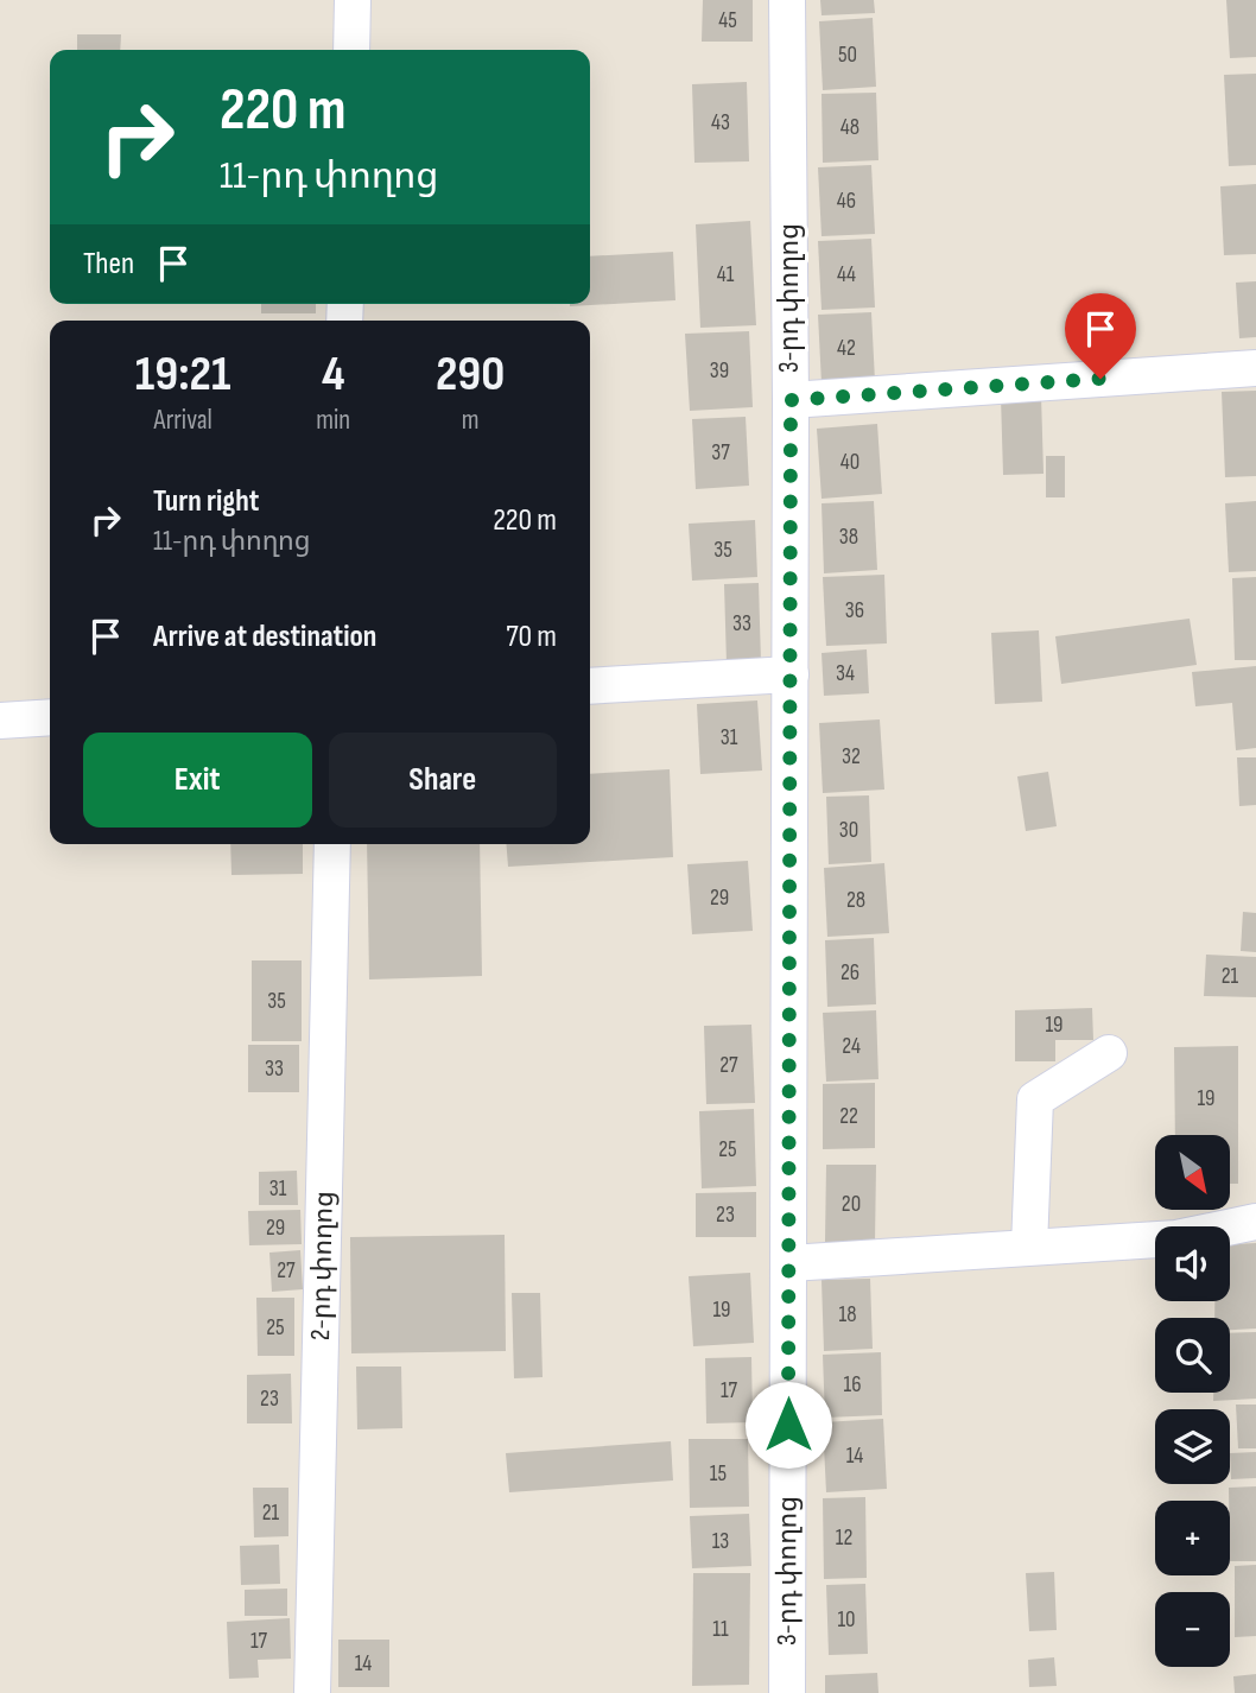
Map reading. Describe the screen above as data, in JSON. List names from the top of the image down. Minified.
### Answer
{"streets":{"street":["3-րդ փողոց","2-րդ փողոց"]},"house_numbers":["45","50","43","48","46","41","44","42","39","37","40","38","35","36","33","34","31","32","30","29","28","26","21","35","19","24","27","33","19","22","25","31","20","23","29","27","19","18","25","16","17","23","14","15","21","12","13","10","11","17","14"],"north":"bottom right","page":{"turn":["220 m","11-րդ փողոց"],"then":"Then","eta":["19:21","Arrival","4","min","290","m"],"list":[{"name":"Turn right","note":"11-րդ փողոց","value":"220 m"},{"name":"Arrive at destination","value":"70 m"}],"buttons":["Exit","Share"],"map_buttons":["+","−"]}}
